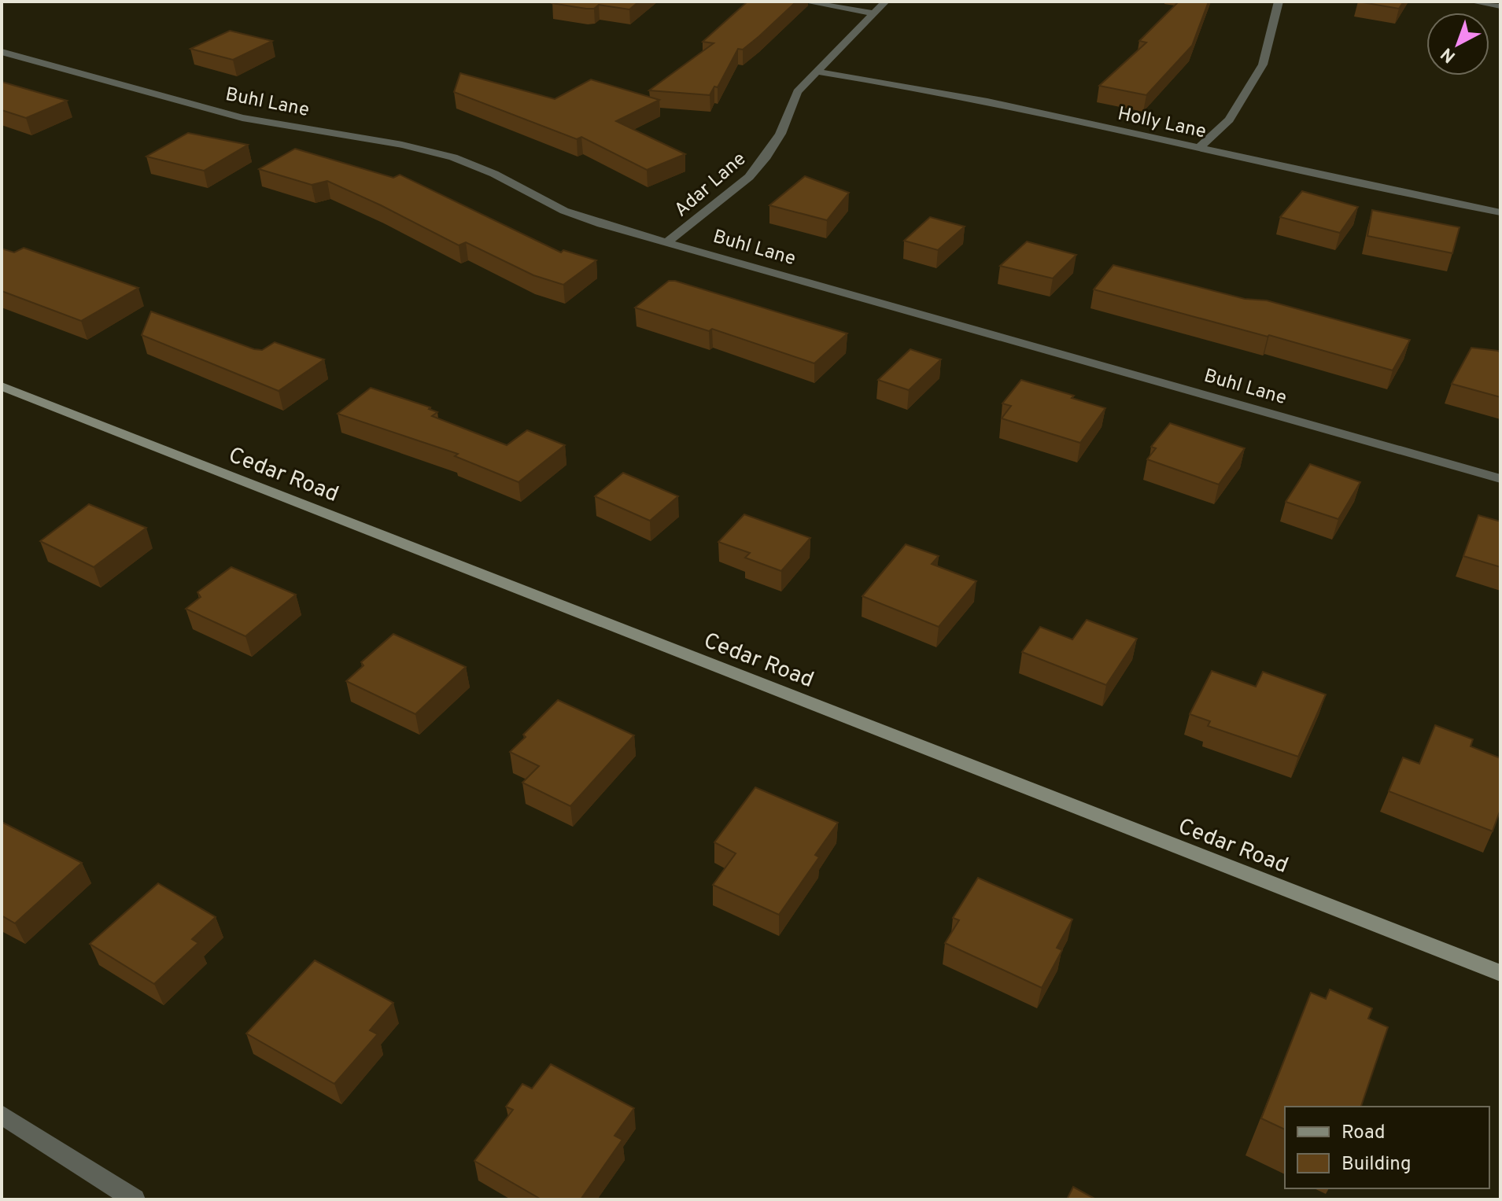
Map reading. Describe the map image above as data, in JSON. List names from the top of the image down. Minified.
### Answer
{"streets":{"street":["Buhl Lane","Holly Lane","Adar Lane","Cedar Road"]},"crossings":[["Buhl Lane","Adar Lane"],["Holly Lane","Adar Lane"]],"legend":["Road","Building"],"north":"bottom left"}
